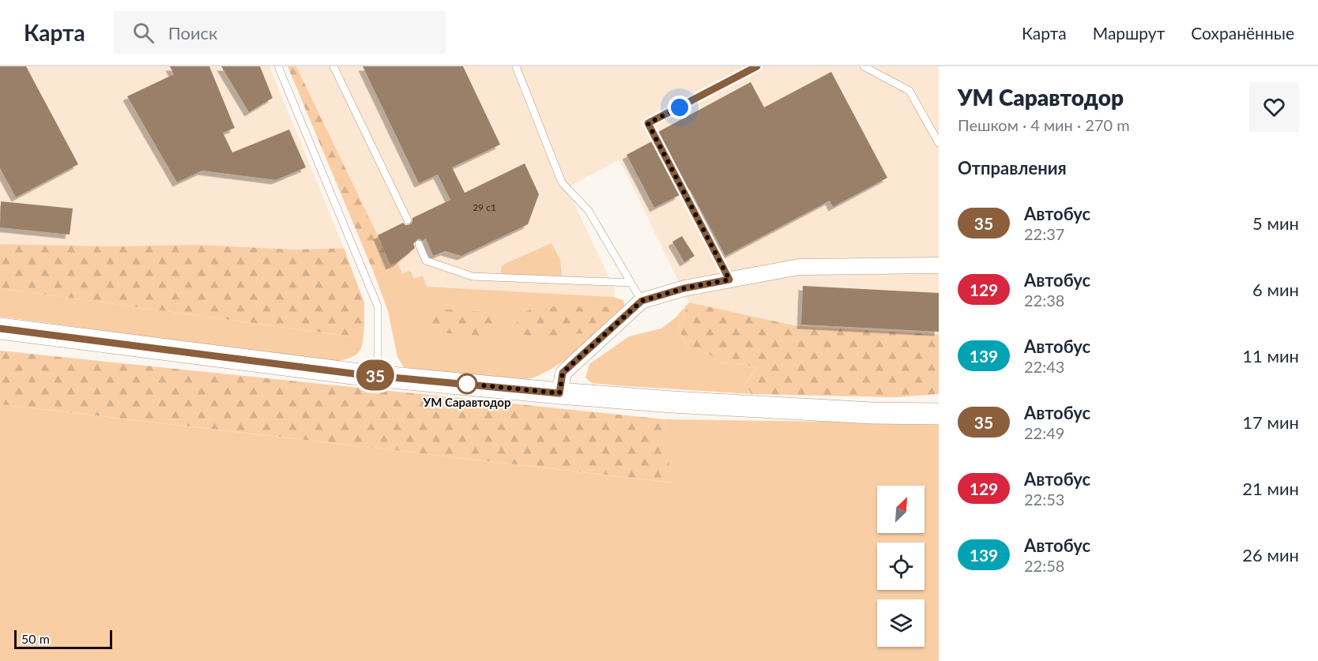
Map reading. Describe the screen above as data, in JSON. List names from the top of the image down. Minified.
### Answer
{"places":["УМ Саравтодор"],"lines":["bus line 35"],"house_numbers":["29 с1"],"scale_bar":"50 m","north":"top right","page":{"header":"Карта","search":"Поиск","nav":["Карта","Маршрут","Сохранённые"],"on_map":"35","heading":[["УМ Саравтодор","Пешком · 4 мин · 270 m"],"Отправления"],"list":[{"mark":"35","name":"Автобус","note":"22:37","value":"5 мин"},{"mark":"129","name":"Автобус","note":"22:38","value":"6 мин"},{"mark":"139","name":"Автобус","note":"22:43","value":"11 мин"},{"mark":"35","name":"Автобус","note":"22:49","value":"17 мин"},{"mark":"129","name":"Автобус","note":"22:53","value":"21 мин"},{"mark":"139","name":"Автобус","note":"22:58","value":"26 мин"}],"scale":"50 m"}}
